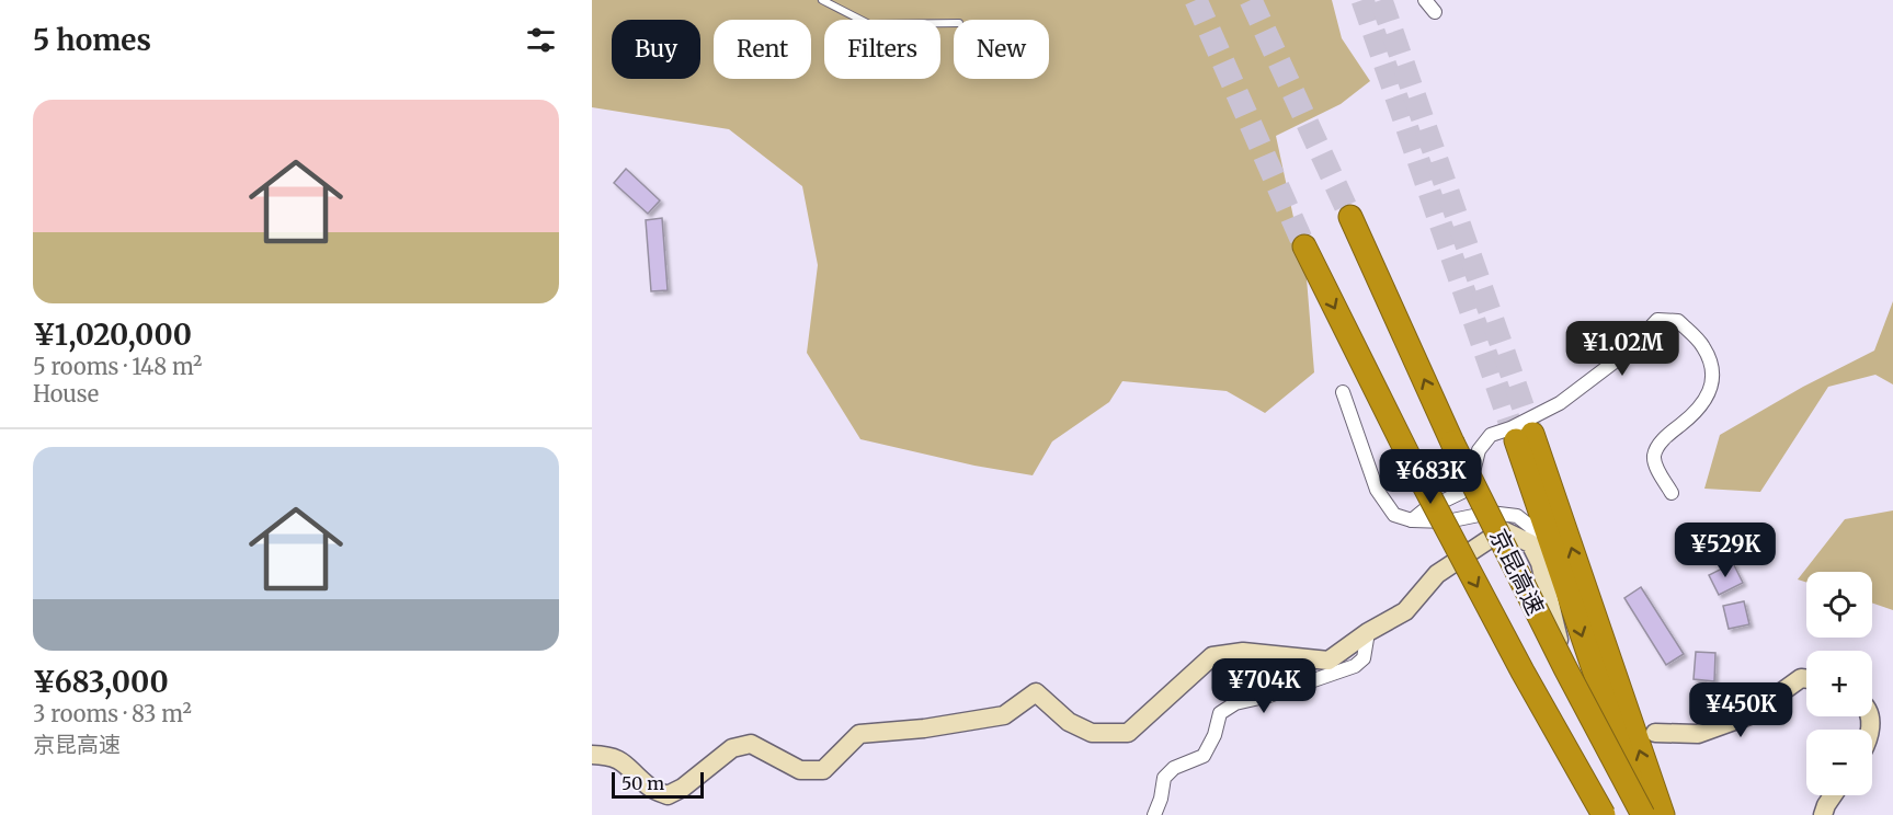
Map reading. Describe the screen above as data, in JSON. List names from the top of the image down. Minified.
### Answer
{"streets":{"highway":["京昆高速"]},"scale_bar":"50 m","page":{"heading":"5 homes","chip":["Buy","Rent","Filters","New"],"list":[{"name":"¥1,020,000","note":"5 rooms · 148 m² · House"},{"name":"¥683,000","note":"3 rooms · 83 m² · 京昆高速"}],"price":["¥1.02M","¥683K","¥529K","¥704K","¥450K"],"map_buttons":["+","−"],"scale":"50 m"}}
